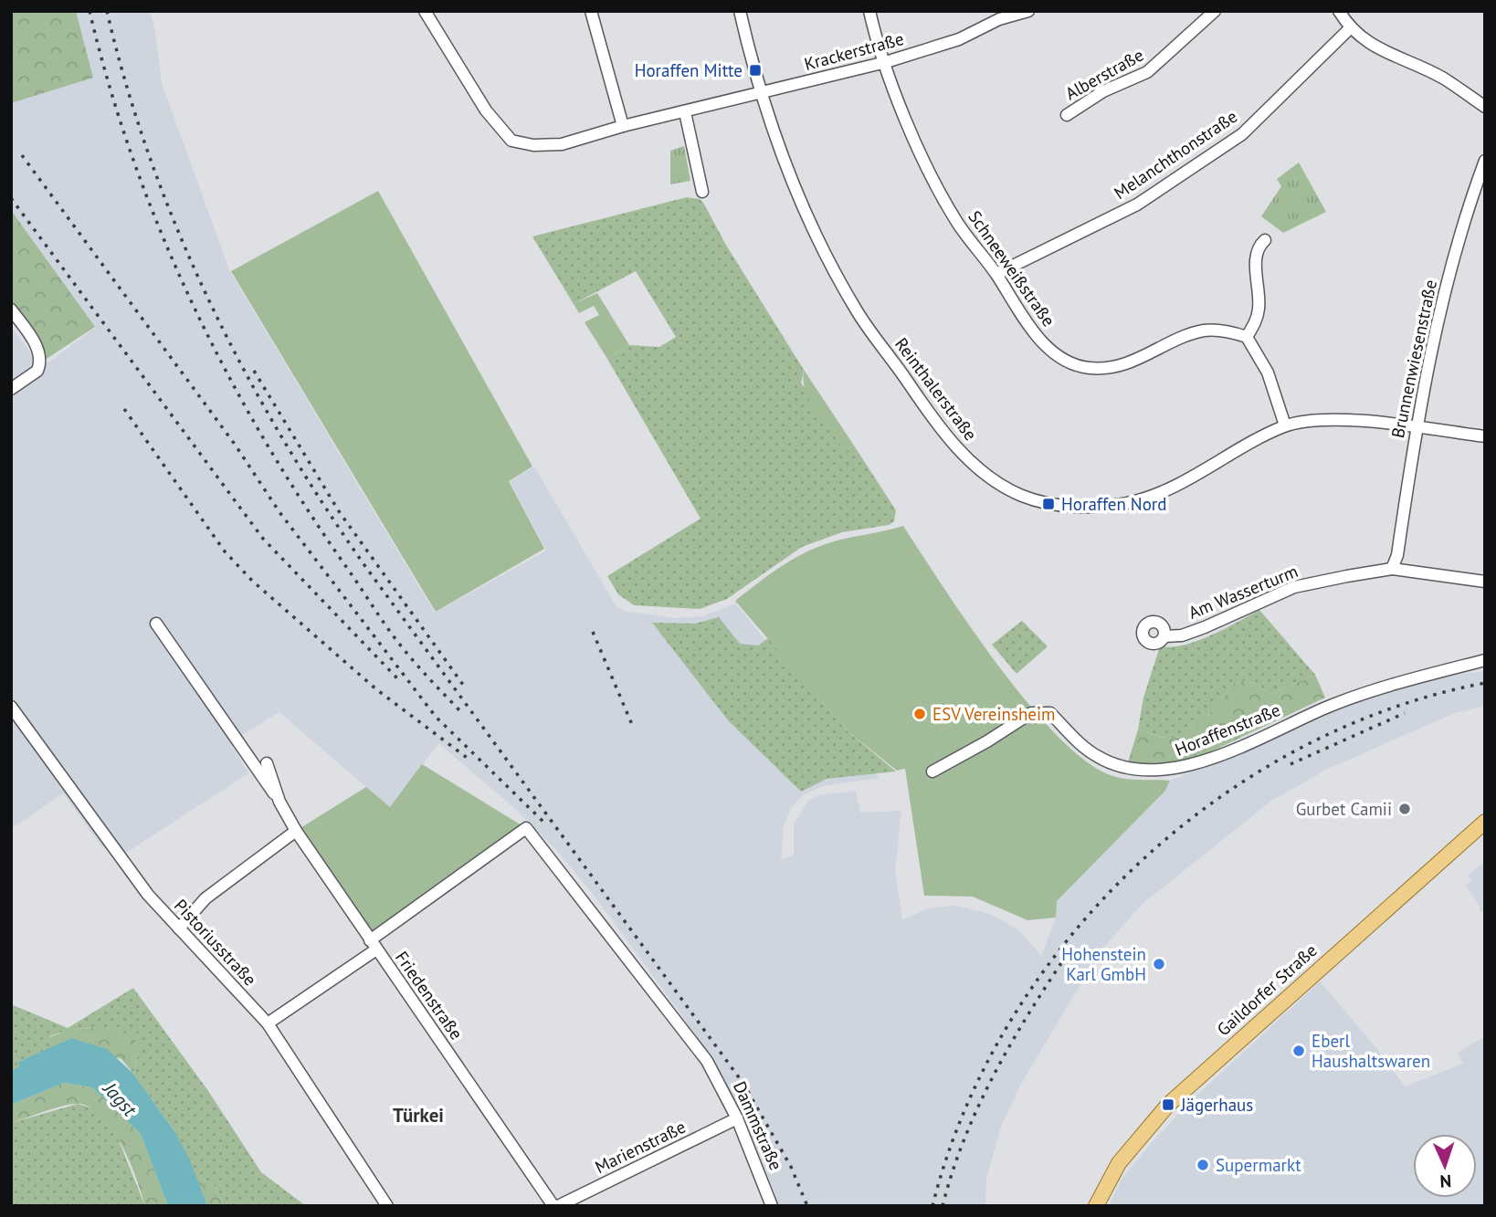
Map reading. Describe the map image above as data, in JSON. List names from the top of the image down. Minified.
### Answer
{"streets":{"main road":["Gaildorfer Straße"],"street":["Krackerstraße","Alberstraße","Melanchthonstraße","Schneeweißstraße","Brunnenwiesenstraße","Reinthalerstraße","Am Wasserturm","Horaffenstraße","Pistoriusstraße","Friedenstraße","Dammstraße","Marienstraße"]},"crossings":[["Krackerstraße","Schneeweißstraße"],["Krackerstraße","Reinthalerstraße"],["Melanchthonstraße","Schneeweißstraße"],["Brunnenwiesenstraße","Reinthalerstraße"],["Brunnenwiesenstraße","Am Wasserturm"],["Friedenstraße","Dammstraße"],["Friedenstraße","Marienstraße"],["Dammstraße","Marienstraße"]],"districts":["Türkei"],"water":["Jagst"],"places":{"transit":["Horaffen Mitte","Horaffen Nord","Jägerhaus"],"other":["ESV Vereinsheim","Gurbet Camii","Hohenstein Karl GmbH","Eberl Haushaltswaren","Supermarkt"]},"north":"bottom"}
